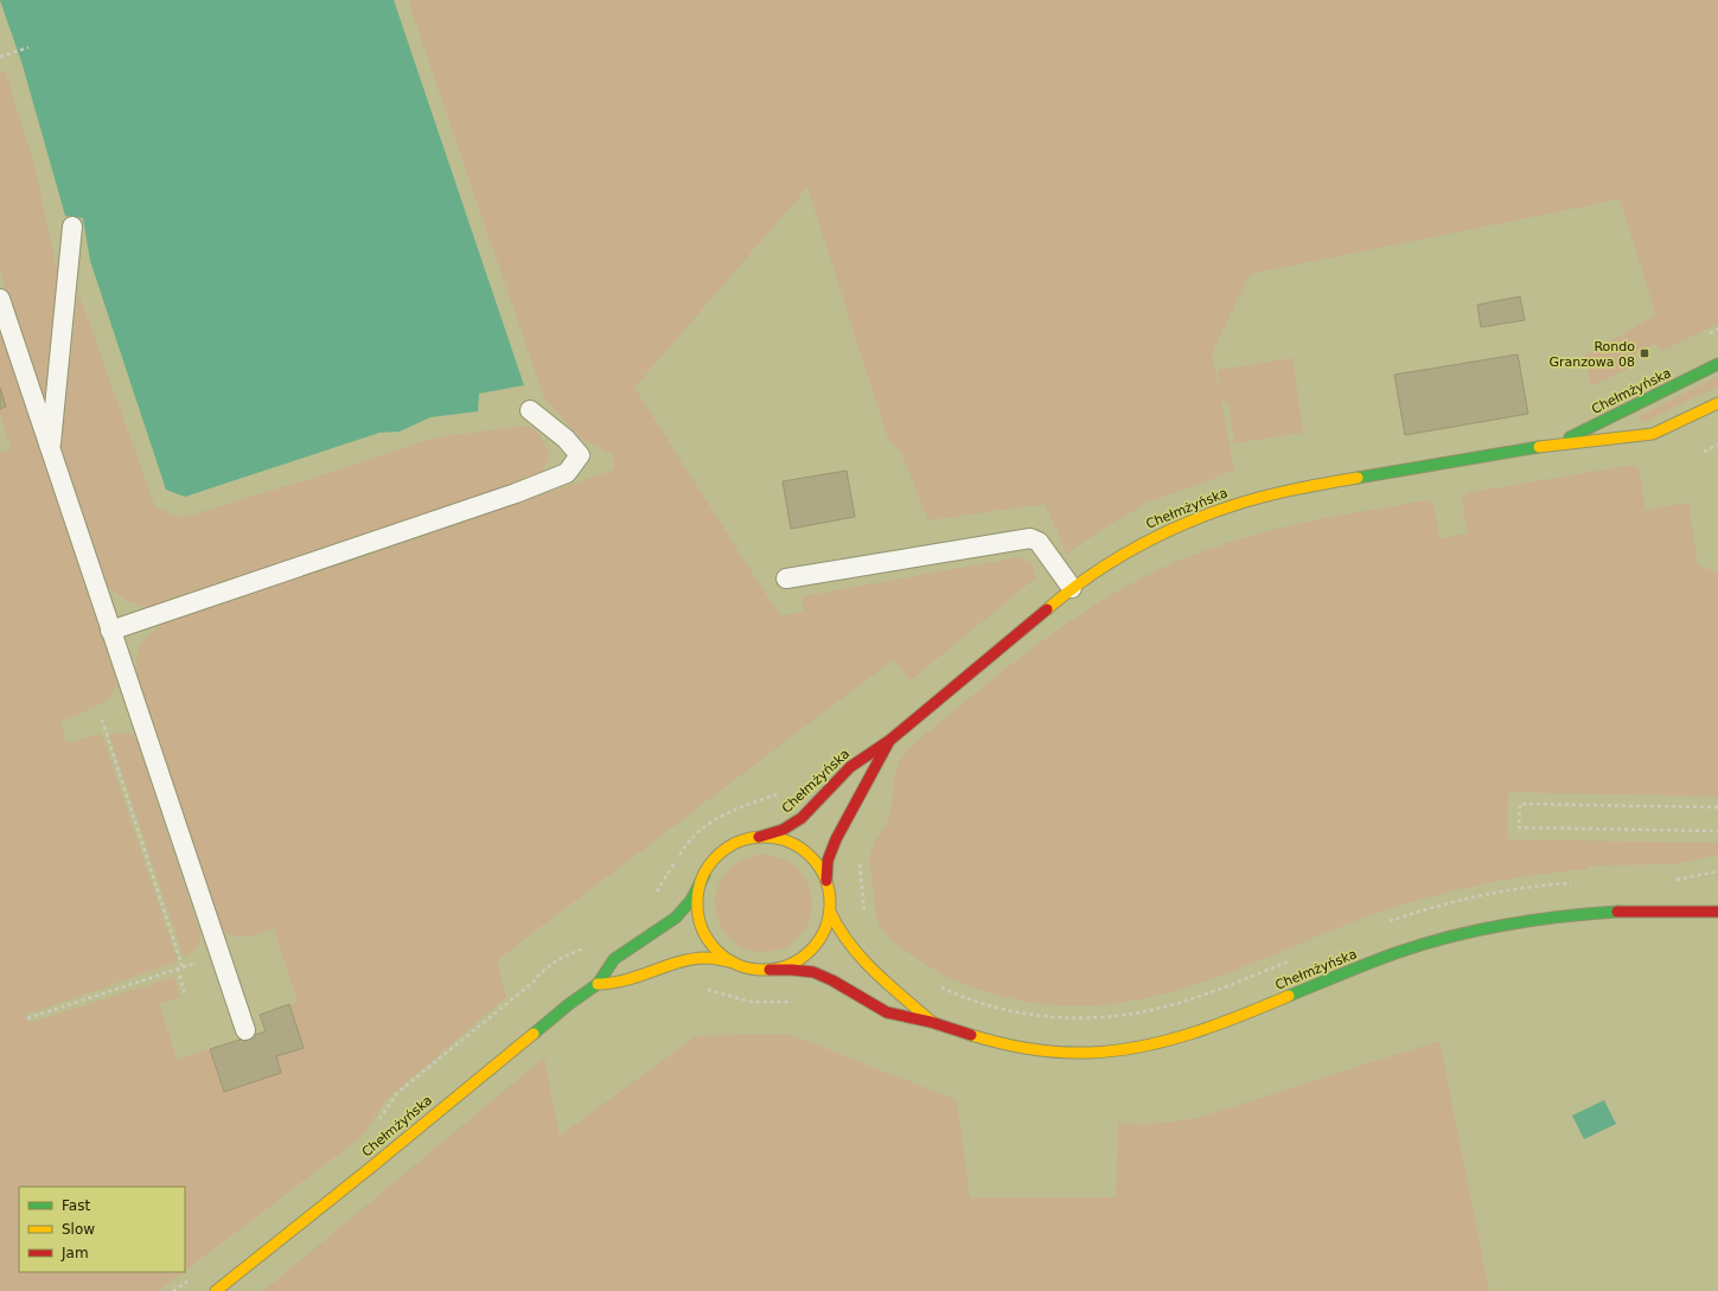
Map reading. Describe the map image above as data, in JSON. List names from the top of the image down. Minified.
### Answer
{"streets":{"street":["Chełmżyńska"]},"places":{"transit":["Rondo Granzowa 08"]},"legend":["Fast","Slow","Jam"]}
